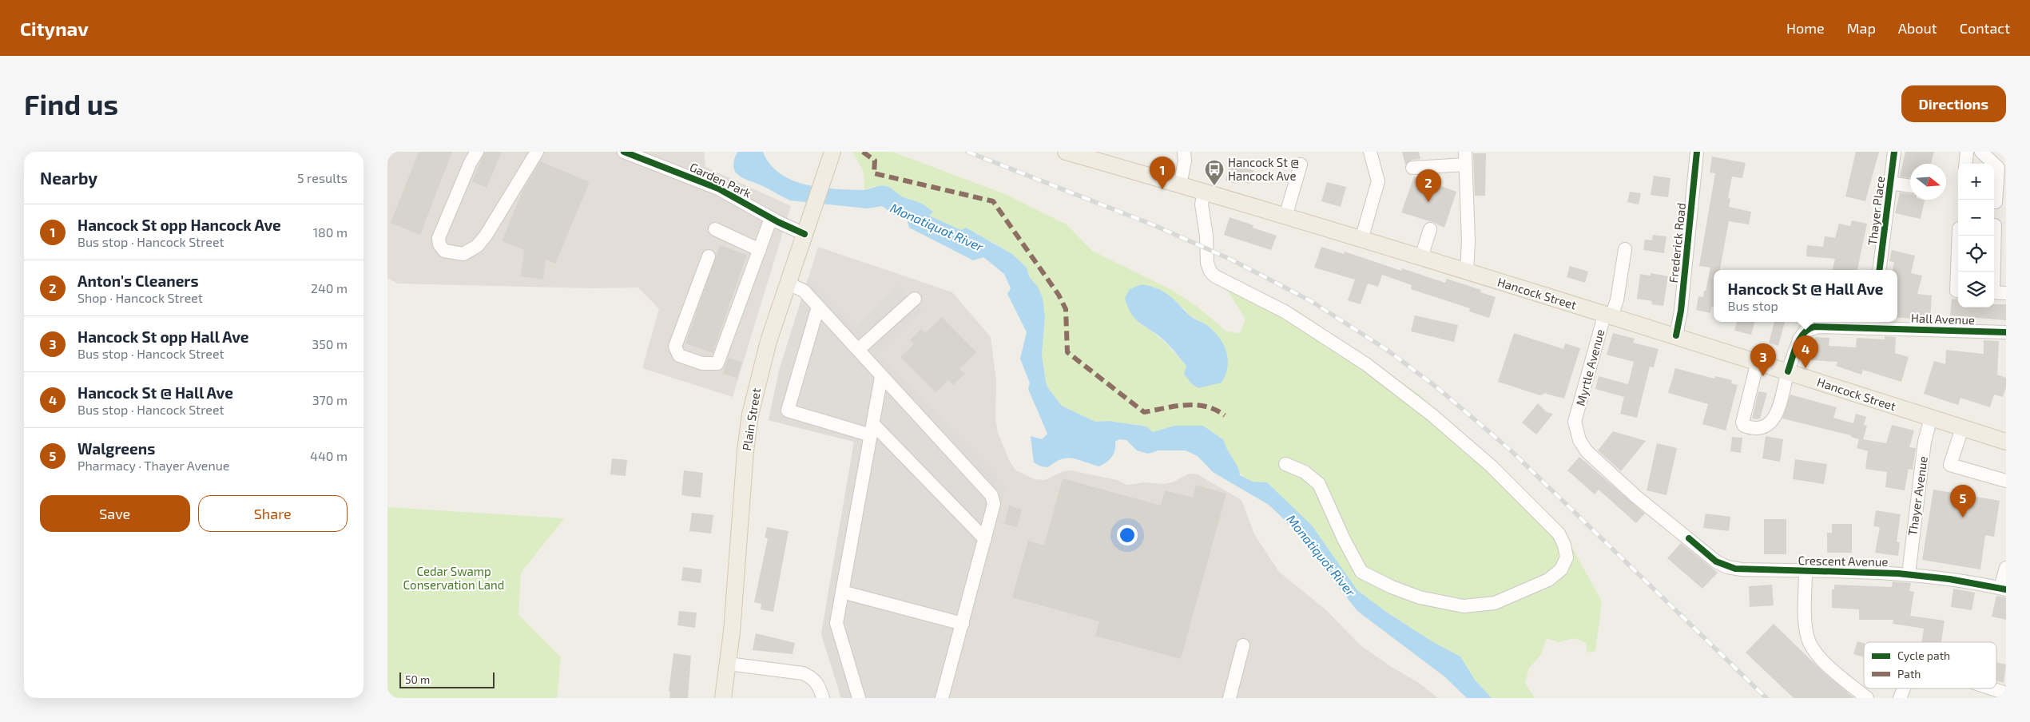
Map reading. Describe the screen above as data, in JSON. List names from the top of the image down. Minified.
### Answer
{"streets":{"main road":["Hancock Street","Plain Street"],"street":["Garden Park","Thayer Place","Frederick Road","Hall Avenue","Myrtle Avenue","Thayer Avenue","Crescent Avenue"]},"crossings":[["Garden Park","Plain Street"],["Frederick Road","Hancock Street"],["Hancock Street","Hall Avenue"],["Hancock Street","Myrtle Avenue"],["Hancock Street","Thayer Avenue"],["Myrtle Avenue","Crescent Avenue"],["Thayer Avenue","Crescent Avenue"]],"water":["Monatiquot River"],"parks":["Cedar Swamp Conservation Land"],"places":{"bus stop":["Hancock St @ Hancock Ave"]},"legend":["Cycle path","Path"],"scale_bar":"50 m","north":"right","page":{"header":"Citynav","nav":["Home","Map","About","Contact"],"buttons":["Directions",["Save","Share"]],"title":"Find us","heading":["Nearby","5 results"],"pins":["1","2","4","3","5"],"map_buttons":["+","−"],"list":[{"mark":"1","name":"Hancock St opp Hancock Ave","note":"Bus stop · Hancock Street","value":"180 m"},{"mark":"2","name":"Anton's Cleaners","note":"Shop · Hancock Street","value":"240 m"},{"mark":"3","name":"Hancock St opp Hall Ave","note":"Bus stop · Hancock Street","value":"350 m"},{"mark":"4","name":"Hancock St @ Hall Ave","note":"Bus stop · Hancock Street","value":"370 m"},{"mark":"5","name":"Walgreens","note":"Pharmacy · Thayer Avenue","value":"440 m"}],"popup":["Hancock St @ Hall Ave","Bus stop"],"scale":"50 m"}}
